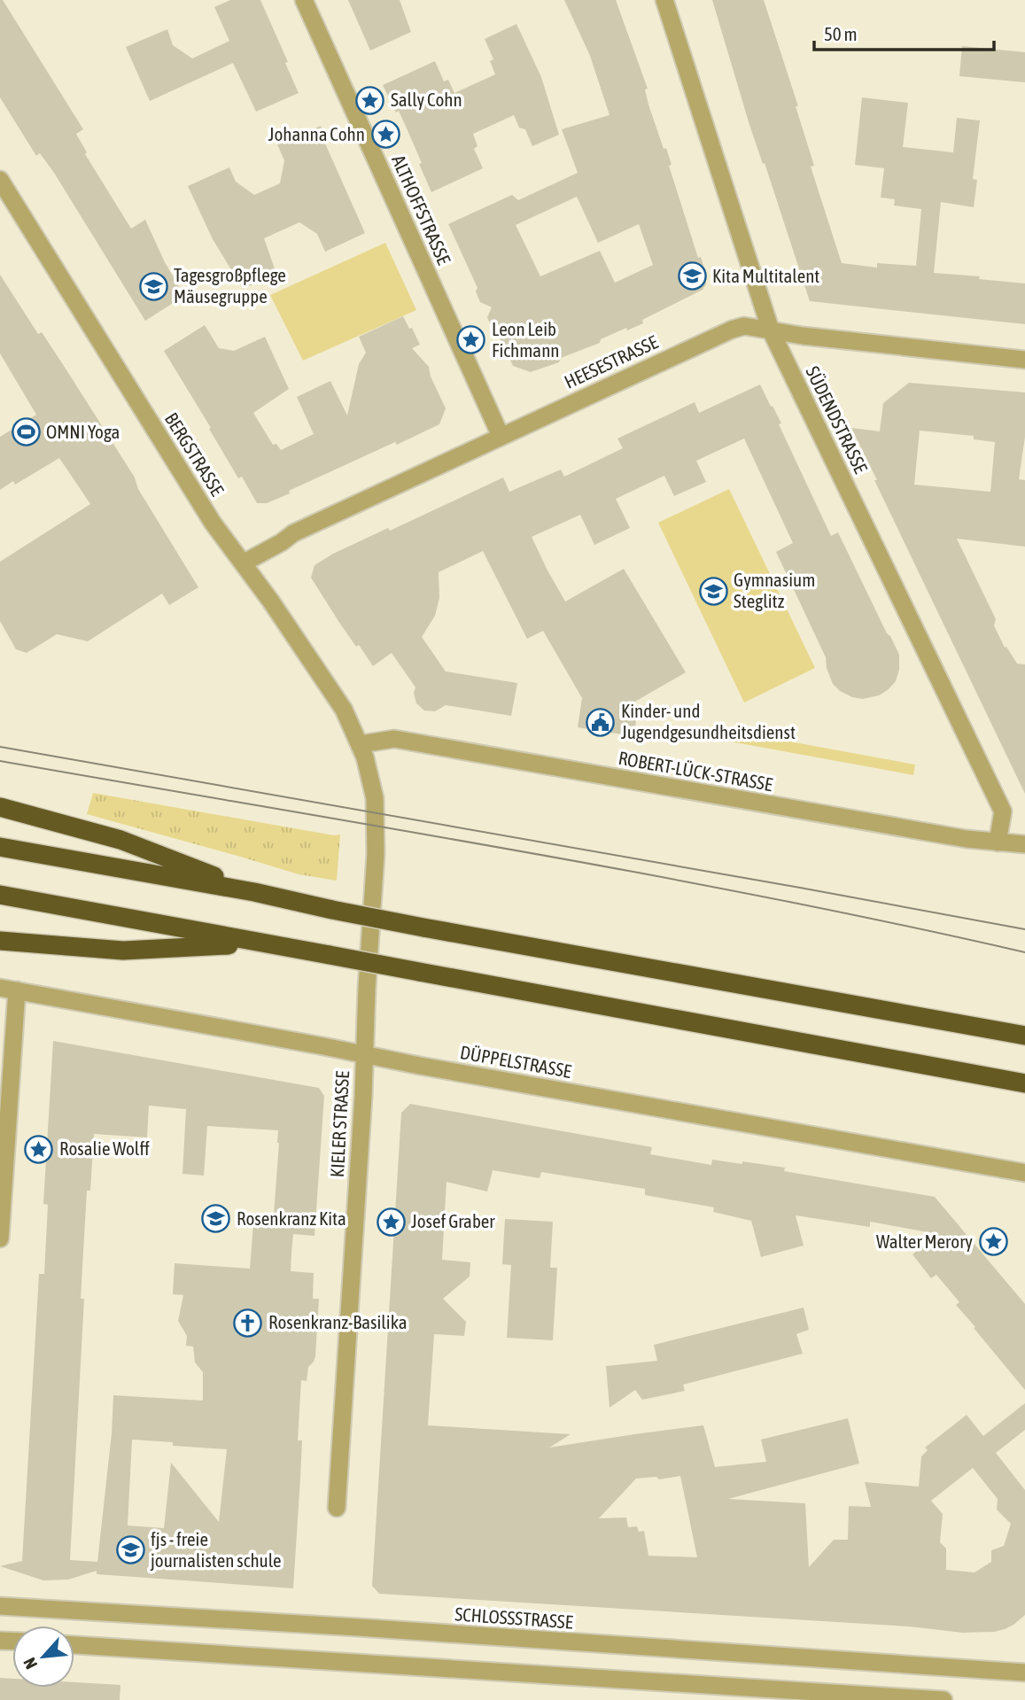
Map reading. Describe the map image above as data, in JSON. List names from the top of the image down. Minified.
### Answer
{"streets":{"street":["ALTHOFFSTRASSE","HEESESTRASSE","SÜDENDSTRASSE","BERGSTRASSE","ROBERT-LÜCK-STRASSE","DÜPPELSTRASSE","KIELER STRASSE","SCHLOSSSTRASSE"]},"crossings":[["ALTHOFFSTRASSE","HEESESTRASSE"],["HEESESTRASSE","SÜDENDSTRASSE"],["HEESESTRASSE","BERGSTRASSE"],["SÜDENDSTRASSE","ROBERT-LÜCK-STRASSE"],["BERGSTRASSE","ROBERT-LÜCK-STRASSE"],["BERGSTRASSE","KIELER STRASSE"],["ROBERT-LÜCK-STRASSE","KIELER STRASSE"],["DÜPPELSTRASSE","KIELER STRASSE"]],"places":{"place":["Sally Cohn","Johanna Cohn","Leon Leib Fichmann","Rosalie Wolff","Josef Graber","Walter Merory"],"school or university":["Kita Multitalent","Tagesgroßpflege Mäusegruppe","Gymnasium Steglitz","Rosenkranz Kita","fjs - freie journalisten schule"],"sports":["OMNI Yoga"],"public building":["Kinder- und Jugendgesundheitsdienst"],"church":["Rosenkranz-Basilika"]},"scale_bar":"50 m","north":"bottom left"}
